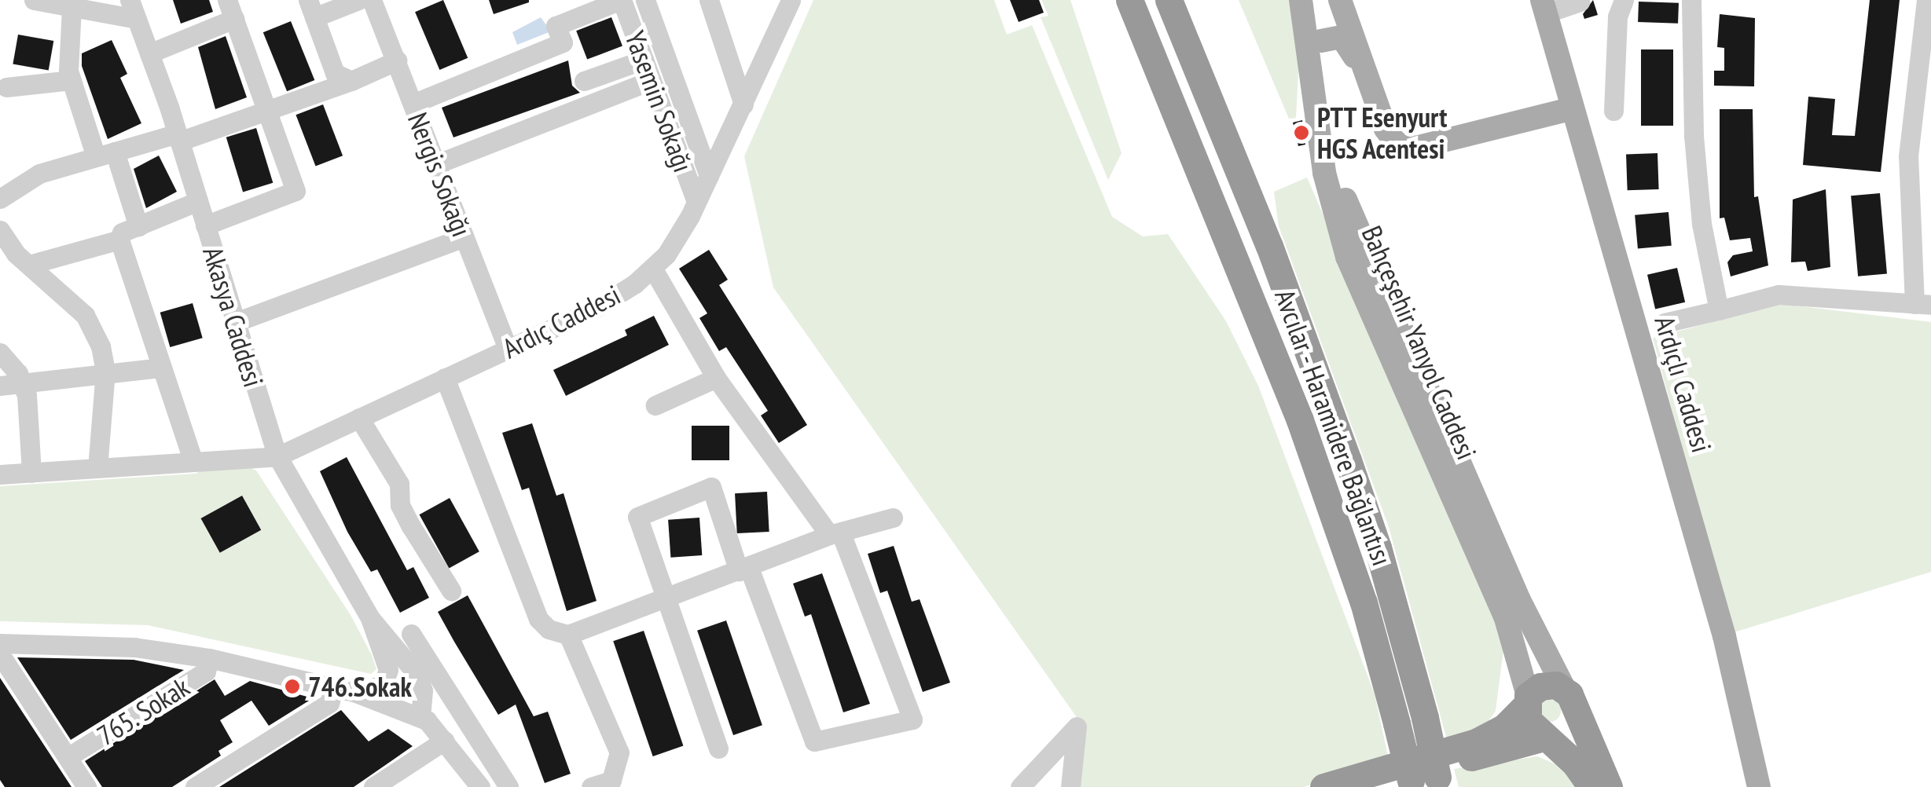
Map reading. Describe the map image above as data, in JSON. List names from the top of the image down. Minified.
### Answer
{"streets":{"highway":["Avcılar - Haramidere Bağlantısı"],"main road":["Bahçeşehir Yanyol Caddesi","Ardıçlı Caddesi"],"street":["Yasemin Sokağı","Nergis Sokağı","Akasya Caddesi","Ardıç Caddesi","765. Sokak"]},"crossings":[["Yasemin Sokağı","Ardıç Caddesi"],["Nergis Sokağı","Ardıç Caddesi"],["Akasya Caddesi","Ardıç Caddesi"]],"places":["PTT Esenyurt HGS Acentesi","746.Sokak"]}
